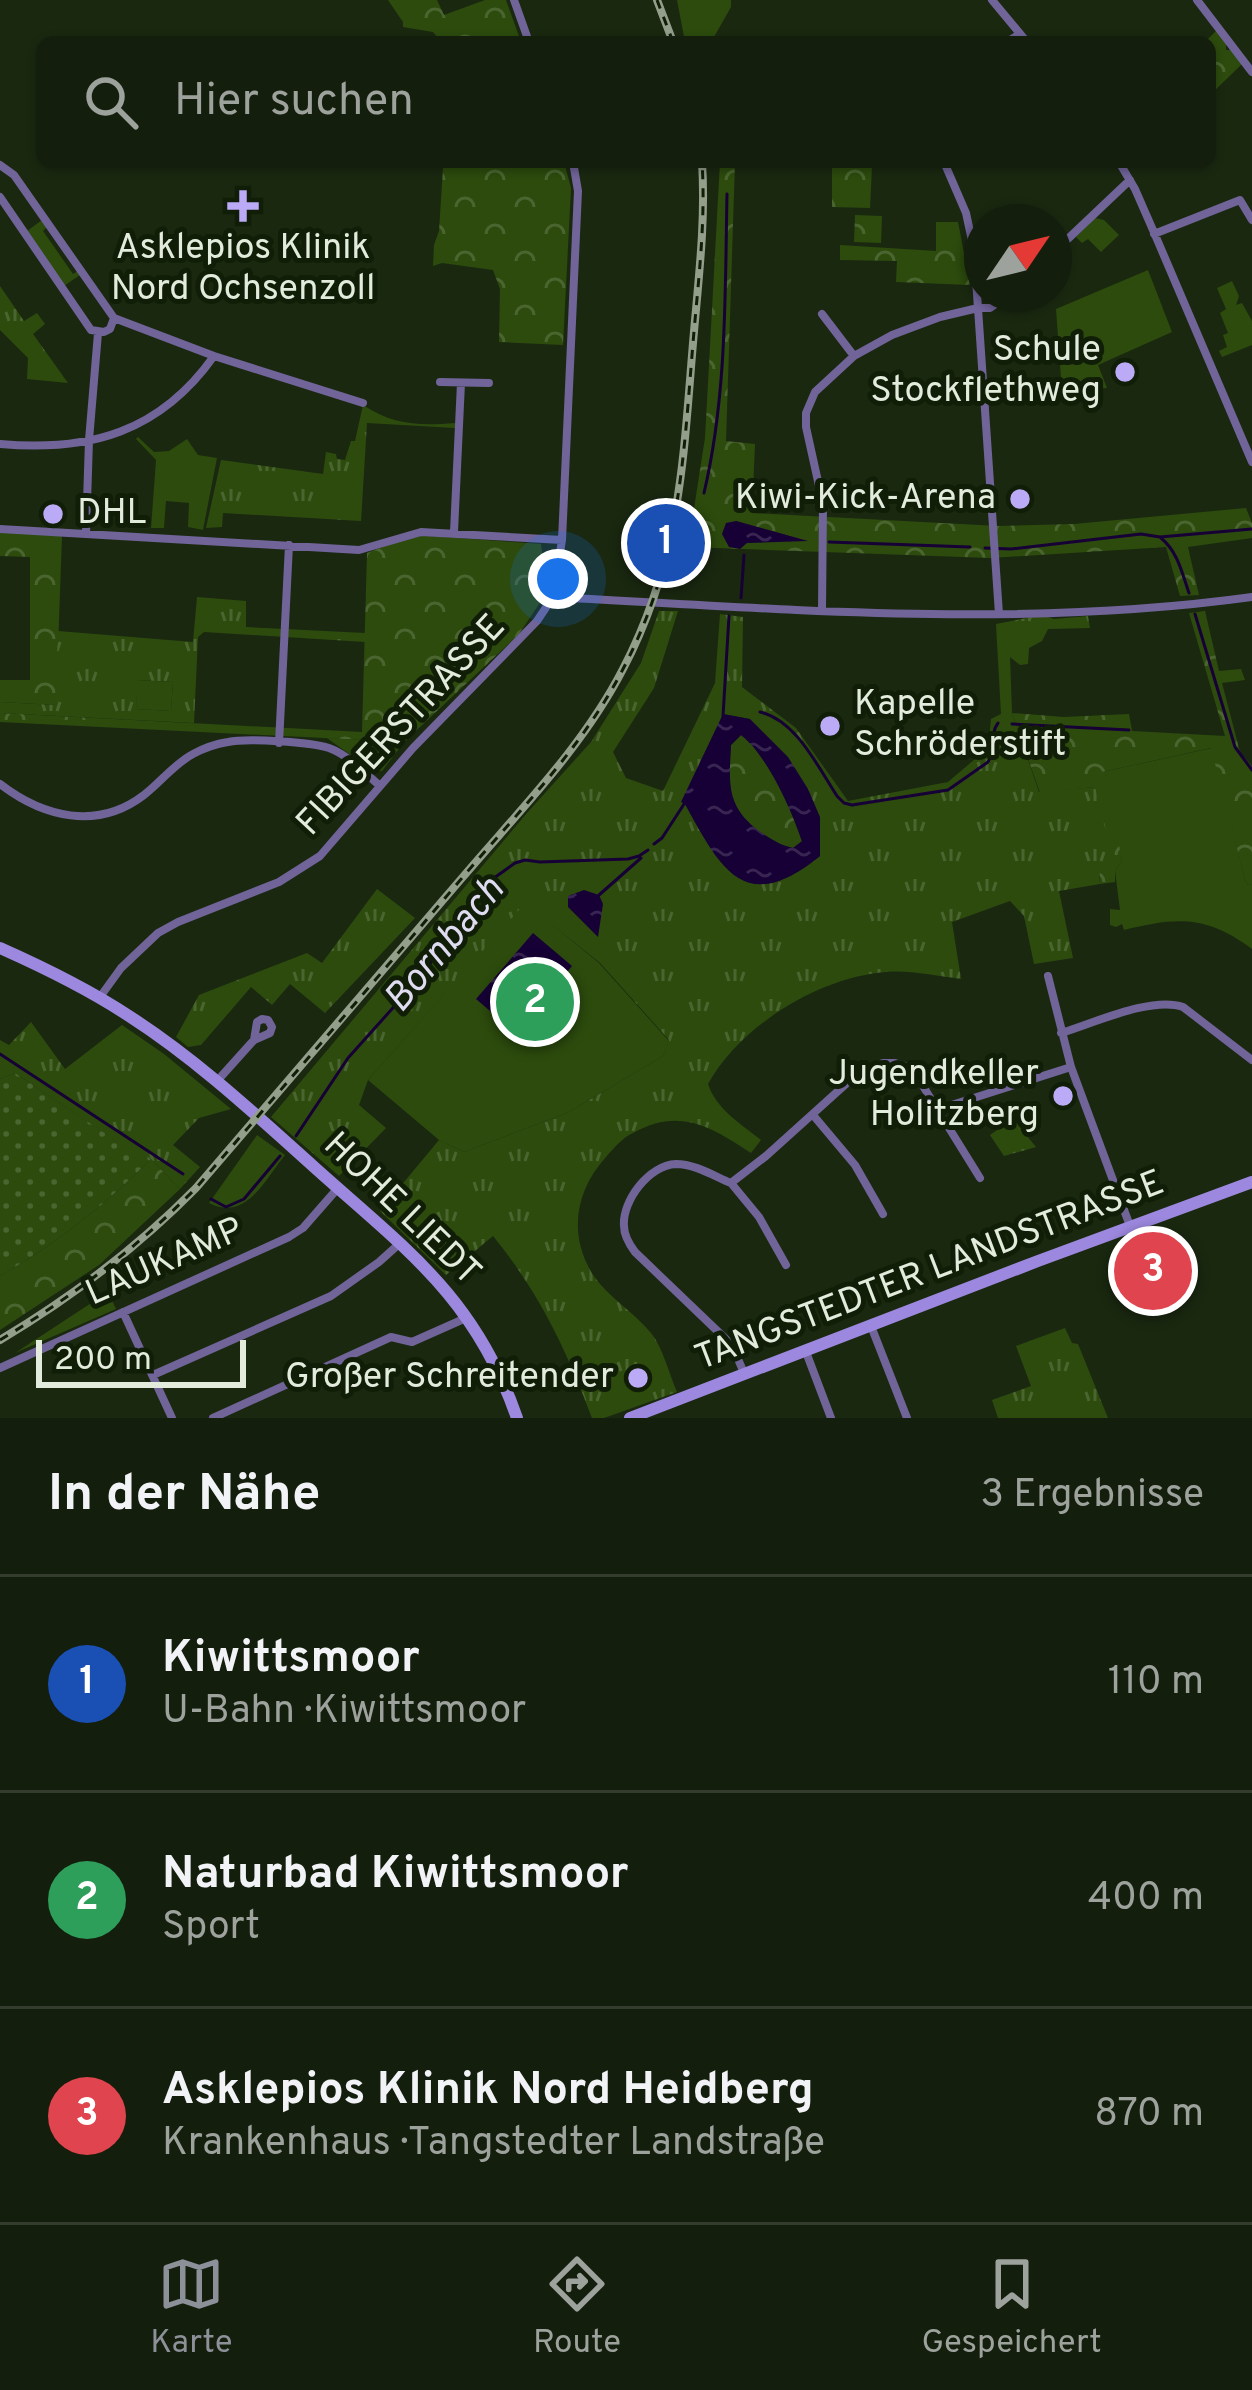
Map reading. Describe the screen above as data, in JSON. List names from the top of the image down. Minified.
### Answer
{"streets":{"street":["FIBIGERSTRASSE","HOHE LIEDT","LAUKAMP","TANGSTEDTER LANDSTRASSE"]},"crossings":[["FIBIGERSTRASSE","HOHE LIEDT"],["HOHE LIEDT","LAUKAMP"]],"water":["Bornbach"],"places":{"health":["Asklepios Klinik Nord Ochsenzoll"],"other":["Schule Stockflethweg","Kiwi-Kick-Arena","DHL","Kapelle Schröderstift","Jugendkeller Holitzberg","Großer Schreitender"]},"scale_bar":"200 m","north":"top right","page":{"search":"Hier suchen","pins":["1","2","3"],"scale":"200 m","heading":["In der Nähe","3 Ergebnisse"],"list":[{"mark":"1","name":"Kiwittsmoor","note":"U-Bahn · Kiwittsmoor","value":"110 m"},{"mark":"2","name":"Naturbad Kiwittsmoor","note":"Sport","value":"400 m"},{"mark":"3","name":"Asklepios Klinik Nord Heidberg","note":"Krankenhaus · Tangstedter Landstraße","value":"870 m"}],"nav":["Karte","Route","Gespeichert"]}}
